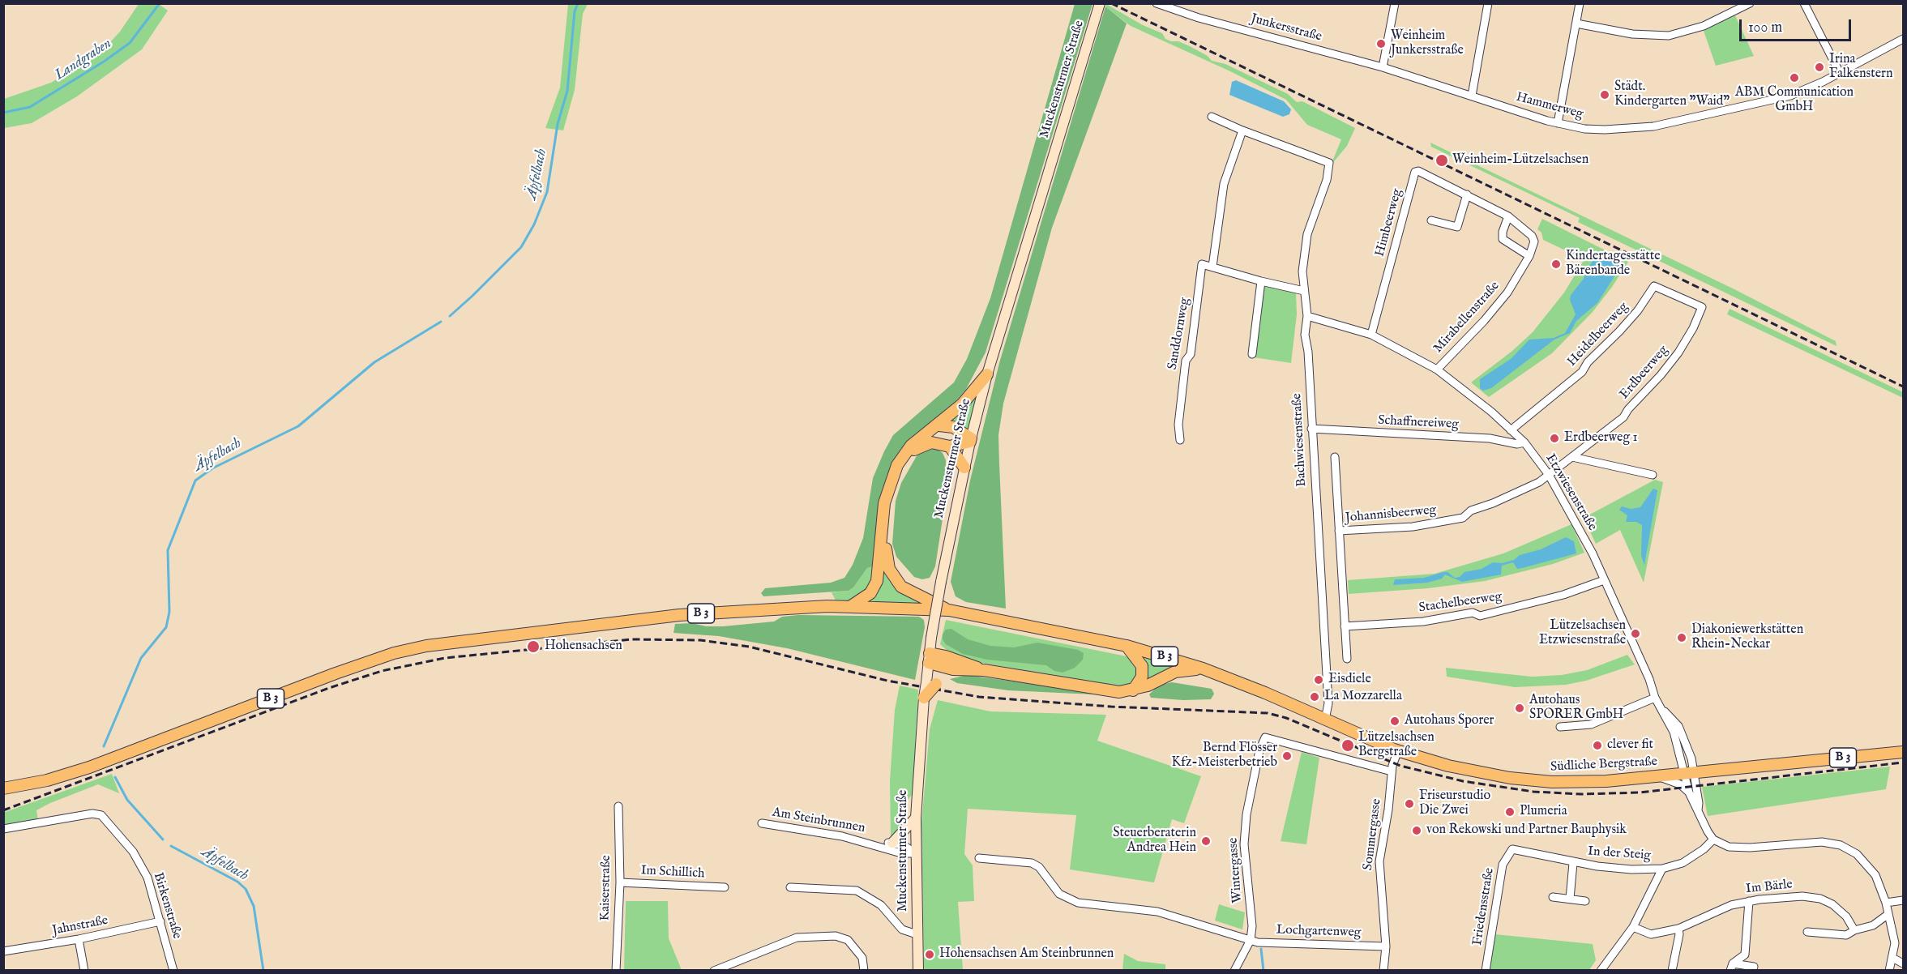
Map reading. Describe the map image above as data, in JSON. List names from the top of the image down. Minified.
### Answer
{"streets":{"main road":["Muckensturmer Straße","B 3","Südliche Bergstraße"],"street":["Junkersstraße","Hammerweg","Himbeerweg","Mirabellenstraße","Sanddornweg","Heidelbeerweg","Erdbeerweg","Schaffnereiweg","Bachwiesenstraße","Etzwiesenstraße","Johannisbeerweg","Stachelbeerweg","Am Steinbrunnen","Sommergasse","In der Steig","Wintergasse","Im Schillich","Im Bärle","Kaiserstraße","Birkenstraße","Friedensstraße","Jahnstraße","Lochgartenweg"]},"crossings":[["Junkersstraße","Hammerweg"],["Muckensturmer Straße","Am Steinbrunnen"],["Himbeerweg","Etzwiesenstraße"],["Mirabellenstraße","Etzwiesenstraße"],["Heidelbeerweg","Erdbeerweg"],["Heidelbeerweg","Etzwiesenstraße"],["Erdbeerweg","Etzwiesenstraße"],["Erdbeerweg","Johannisbeerweg"],["Schaffnereiweg","Bachwiesenstraße"],["Schaffnereiweg","Etzwiesenstraße"],["Bachwiesenstraße","Etzwiesenstraße"],["Bachwiesenstraße","Südliche Bergstraße"],["Etzwiesenstraße","Johannisbeerweg"],["Etzwiesenstraße","Stachelbeerweg"],["Etzwiesenstraße","Südliche Bergstraße"],["Johannisbeerweg","Stachelbeerweg"],["B 3","Südliche Bergstraße"],["Südliche Bergstraße","Sommergasse"],["Sommergasse","Wintergasse"],["Sommergasse","Lochgartenweg"],["In der Steig","Friedensstraße"],["Wintergasse","Lochgartenweg"],["Im Schillich","Kaiserstraße"],["Birkenstraße","Jahnstraße"]],"water":["Landgraben","Äpfelbach"],"places":["Weinheim Junkersstraße","Irina Falkenstern","ABM Communication GmbH","Städt. Kindergarten \"Waid\"","Weinheim-Lützelsachsen","Kindertagesstätte Bärenbande","Erdbeerweg 1","Lützelsachsen Etzwiesenstraße","Diakoniewerkstätten Rhein-Neckar","Hohensachsen","Eisdiele","La Mozzarella","Autohaus SPORER GmbH","Autohaus Sporer","Lützelsachsen Bergstraße","clever fit","Bernd Flösser Kfz-Meisterbetrieb","Friseurstudio Die Zwei","Plumeria","von Rekowski und Partner Bauphysik","Steuerberaterin Andrea Hein","Hohensachsen Am Steinbrunnen"],"scale_bar":"100 m"}
